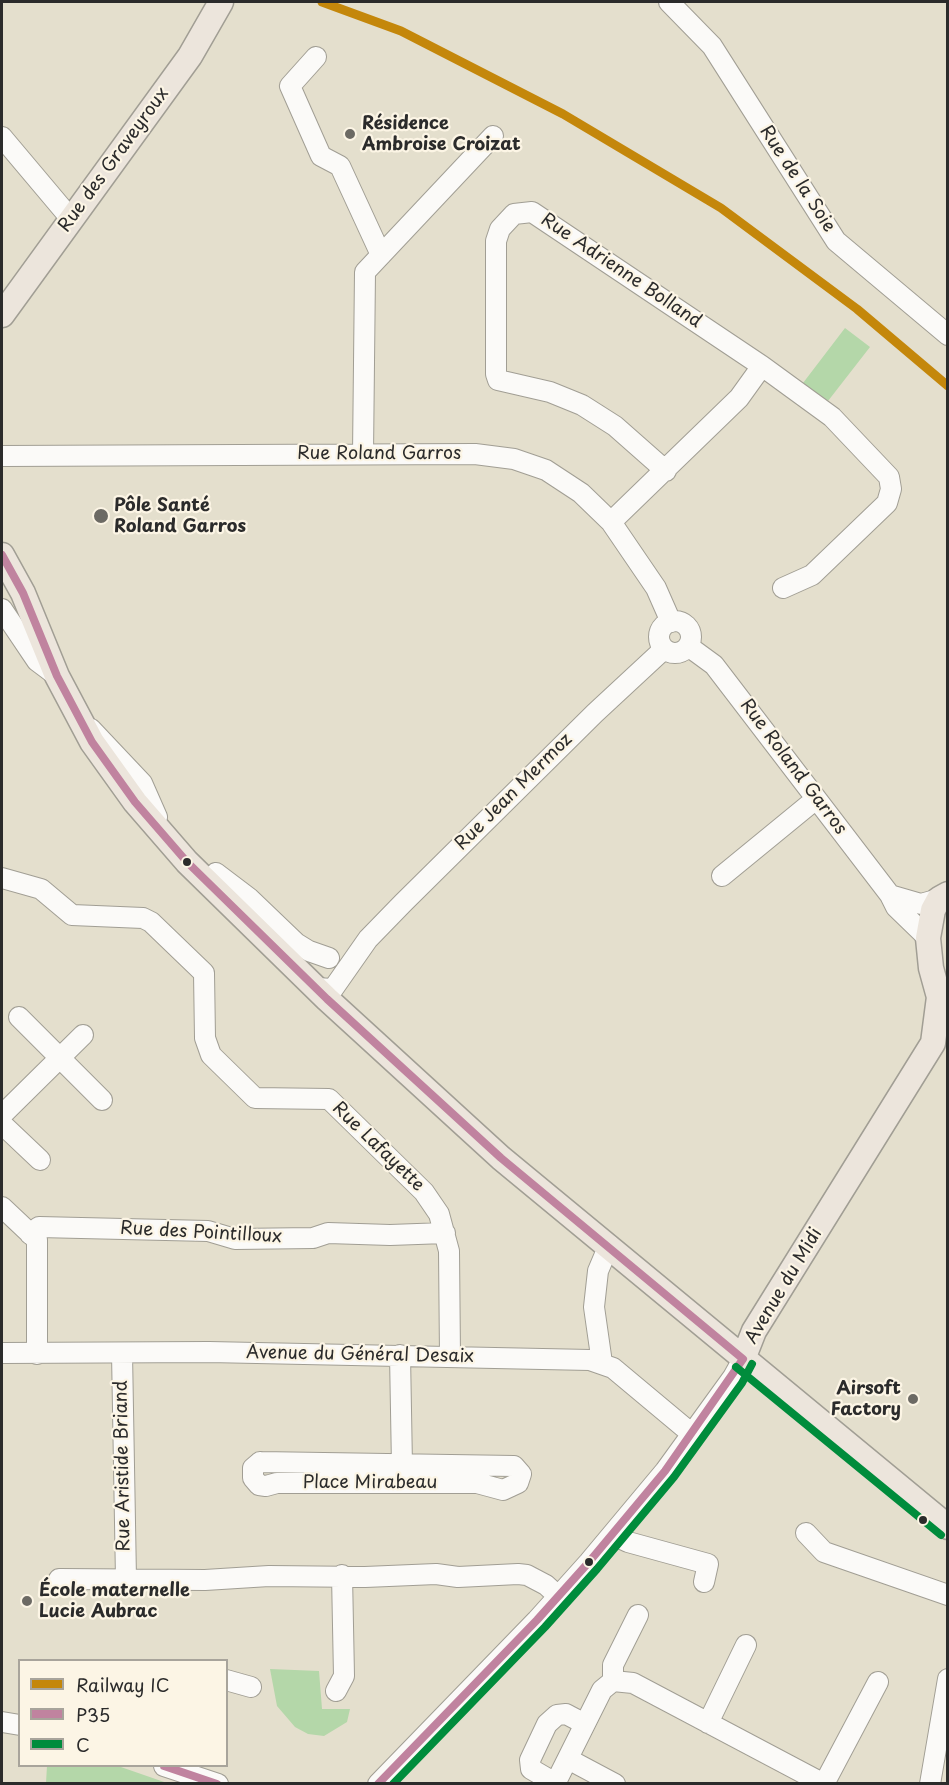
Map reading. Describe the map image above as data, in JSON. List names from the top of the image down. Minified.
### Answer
{"streets":{"main road":["Rue des Graveyroux","Avenue du Midi"],"street":["Rue de la Soie","Rue Adrienne Bolland","Rue Roland Garros","Rue Jean Mermoz","Rue Lafayette","Rue des Pointilloux","Avenue du Général Desaix","Rue Aristide Briand","Place Mirabeau"]},"crossings":[["Rue Roland Garros","Rue Jean Mermoz"],["Rue Lafayette","Rue des Pointilloux"],["Rue Lafayette","Avenue du Général Desaix"],["Avenue du Midi","Avenue du Général Desaix"],["Avenue du Général Desaix","Rue Aristide Briand"],["Avenue du Général Desaix","Place Mirabeau"]],"places":["Résidence Ambroise Croizat","Pôle Santé Roland Garros","Airsoft Factory","École maternelle Lucie Aubrac"],"lines":["rail line IC","transit line P35","transit line C"],"legend":["Railway IC","P35","C"]}
